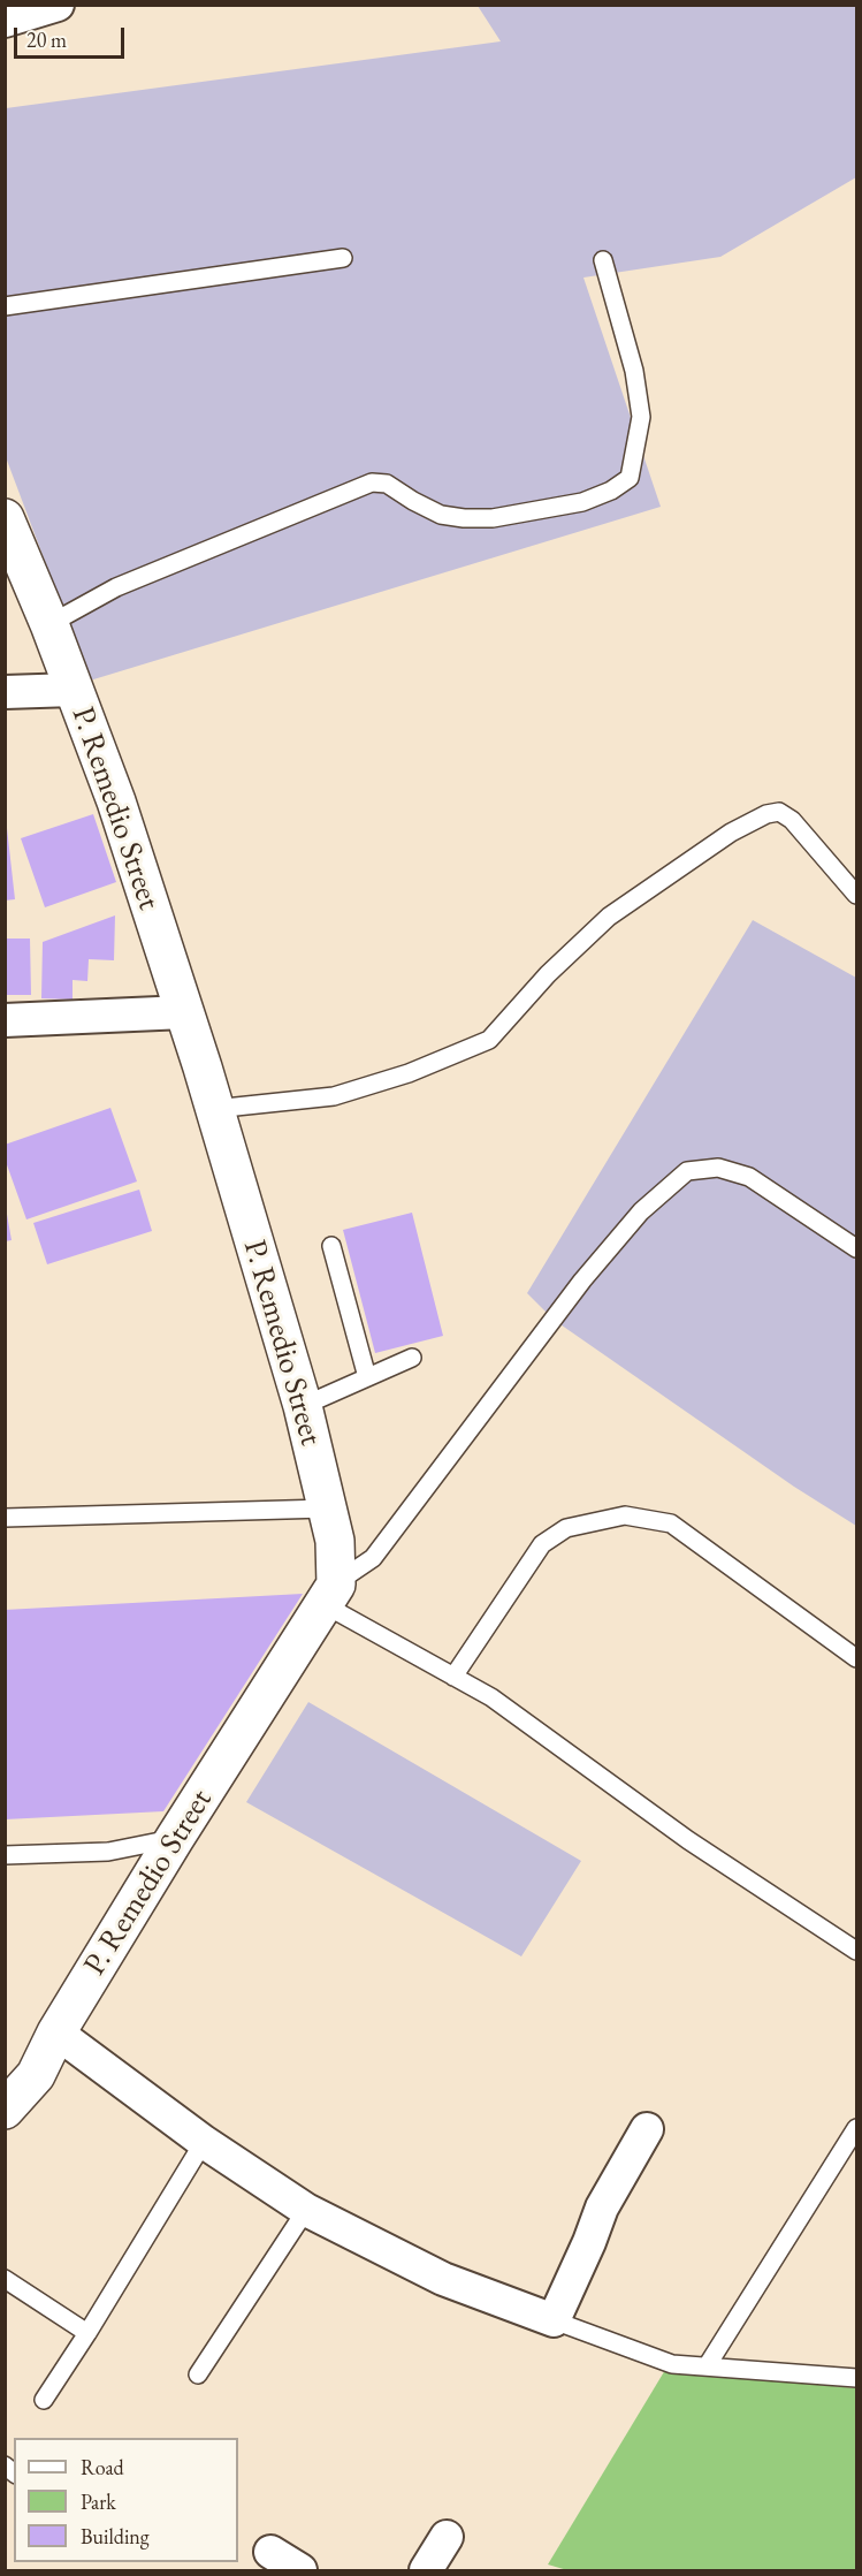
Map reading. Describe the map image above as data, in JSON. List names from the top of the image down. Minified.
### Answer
{"streets":{"street":["P. Remedio Street"]},"legend":["Road","Park","Building"],"scale_bar":"20 m"}
